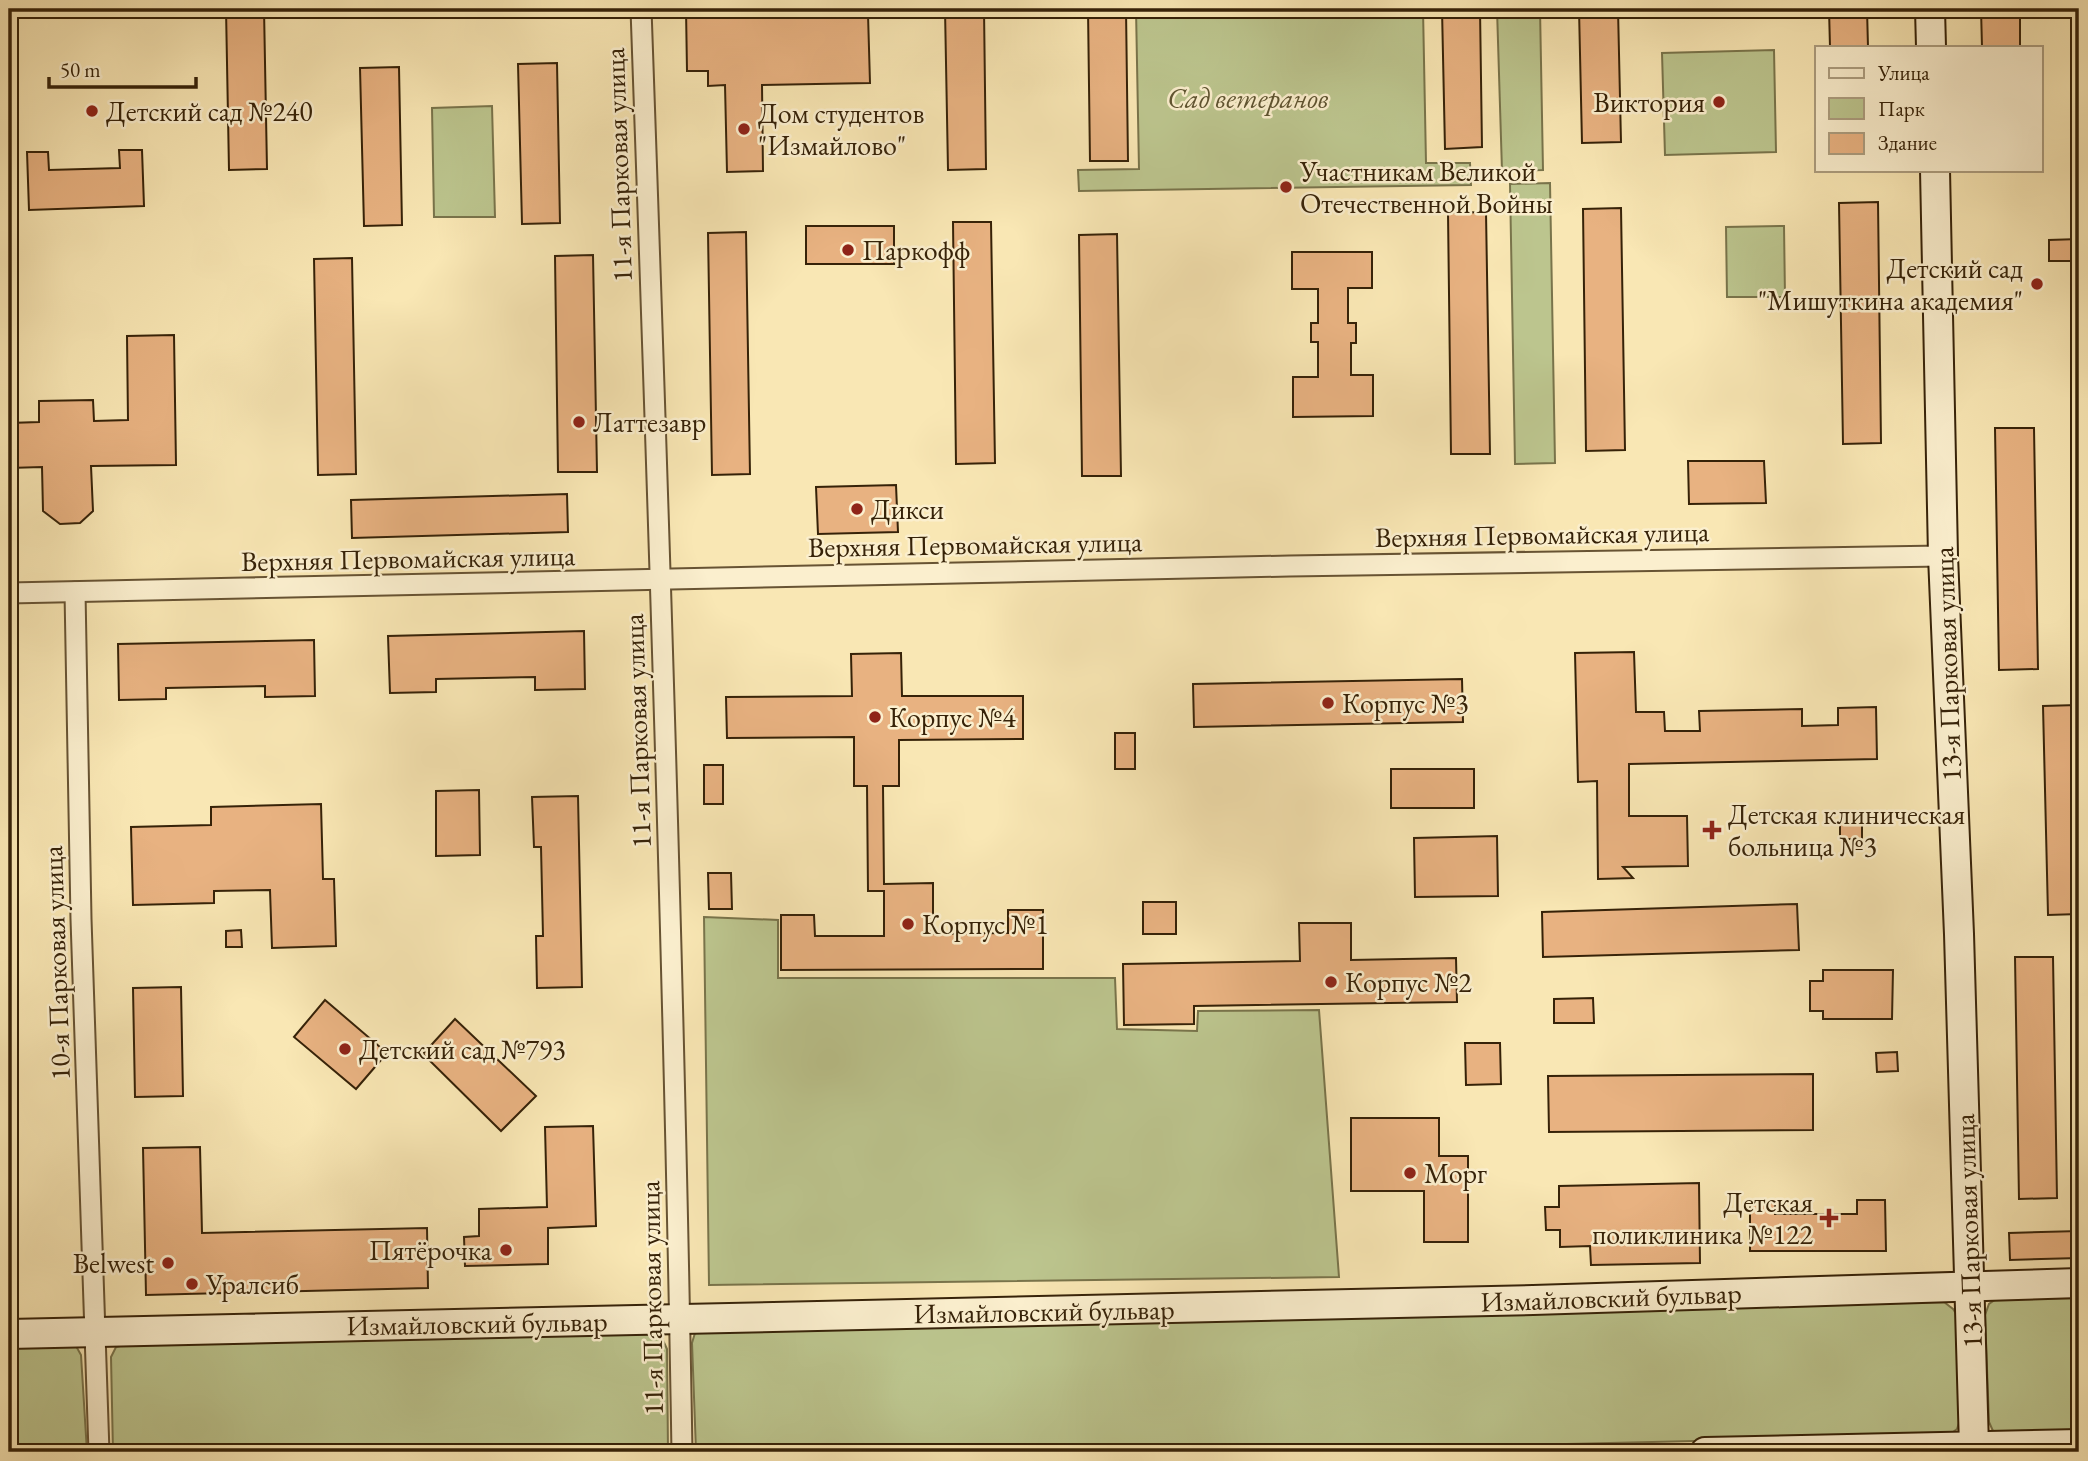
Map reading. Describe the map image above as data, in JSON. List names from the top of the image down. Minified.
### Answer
{"streets":{"street":["11-я Парковая улица","Верхняя Первомайская улица","13-я Парковая улица","10-я Парковая улица","Измайловский бульвар"]},"crossings":[["11-я Парковая улица","Верхняя Первомайская улица"],["11-я Парковая улица","Измайловский бульвар"],["Верхняя Первомайская улица","13-я Парковая улица"],["Верхняя Первомайская улица","10-я Парковая улица"],["13-я Парковая улица","Измайловский бульвар"],["10-я Парковая улица","Измайловский бульвар"]],"parks":["Сад ветеранов"],"places":{"other":["Виктория","Детский сад №240","Дом студентов \"Измайлово\"","Участникам Великой Отечественной Войны","Паркофф","Детский сад \"Мишуткина академия\"","Латтезавр","Дикси","Корпус №3","Корпус №4","Корпус №1","Корпус №2","Детский сад №793","Морг","Пятёрочка","Belwest","Уралсиб"],"health":["Детская клиническая больница №3","Детская поликлиника №122"]},"legend":["Улица","Парк","Здание"],"scale_bar":"50 m"}
